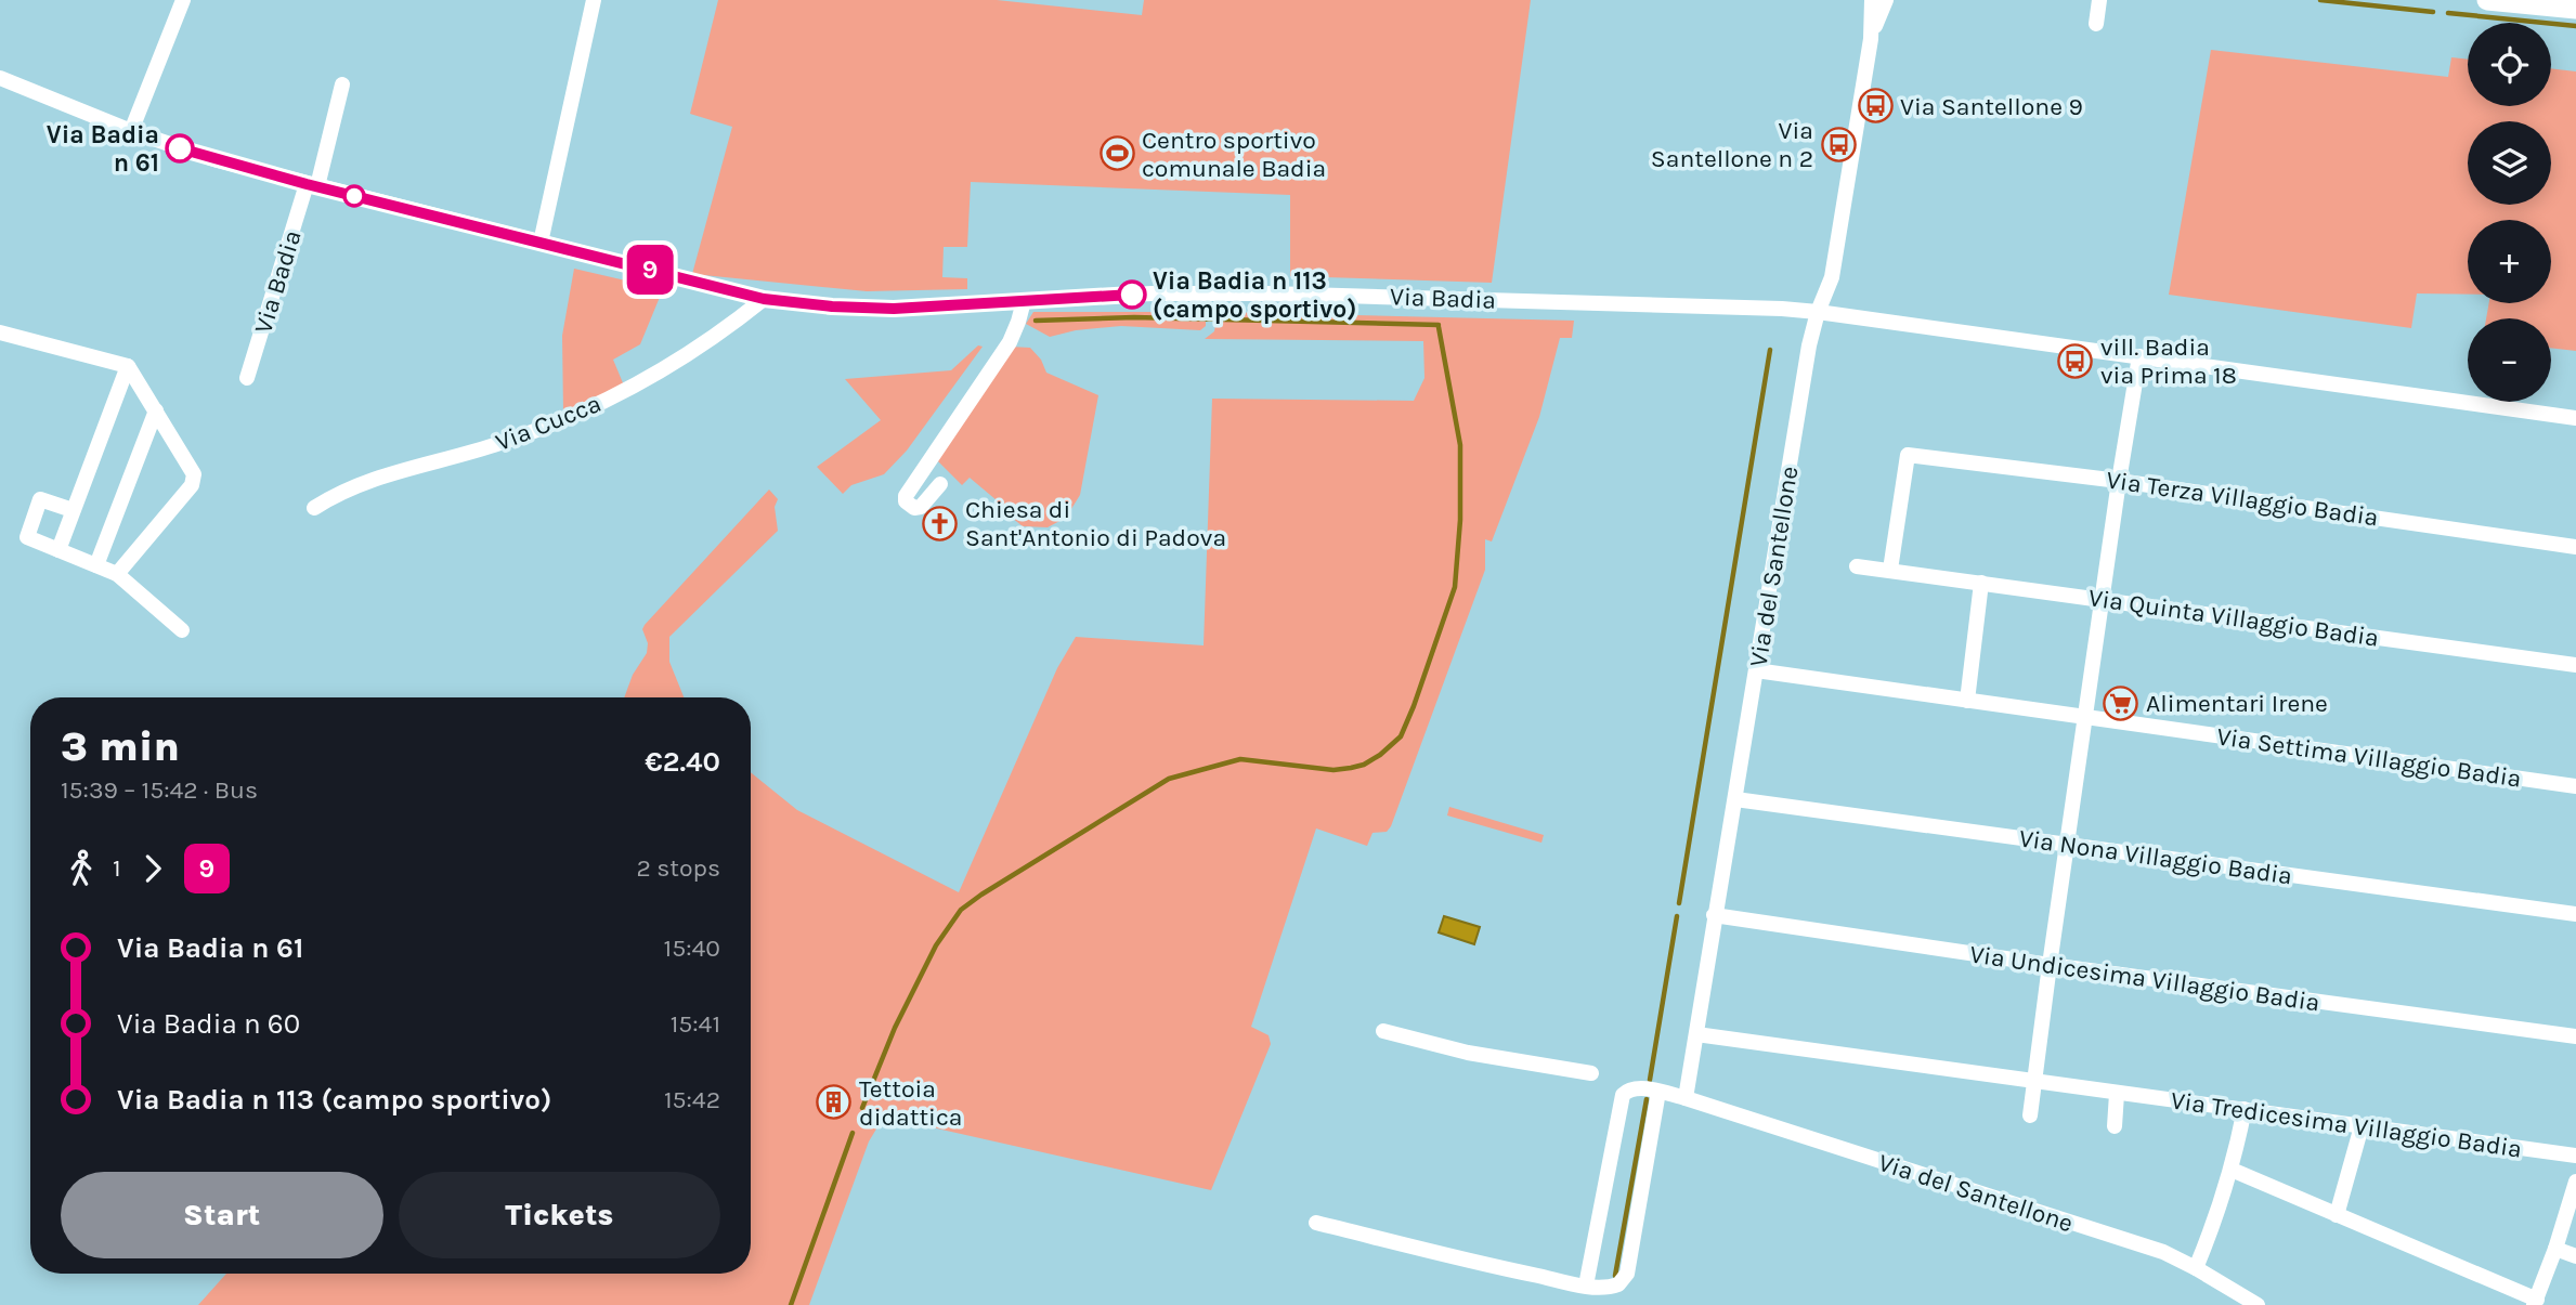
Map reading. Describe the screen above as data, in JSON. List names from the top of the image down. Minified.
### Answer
{"streets":{"street":["Via Badia","Via Cucca","Via Terza Villaggio Badia","Via del Santellone","Via Quinta Villaggio Badia","Via Settima Villaggio Badia","Via Nona Villaggio Badia","Via Undicesima Villaggio Badia","Via Tredicesima Villaggio Badia"]},"crossings":[["Via Badia","Via Cucca"],["Via Badia","Via del Santellone"],["Via Terza Villaggio Badia","Via Quinta Villaggio Badia"],["Via del Santellone","Via Settima Villaggio Badia"],["Via del Santellone","Via Nona Villaggio Badia"],["Via del Santellone","Via Undicesima Villaggio Badia"],["Via del Santellone","Via Tredicesima Villaggio Badia"]],"places":{"bus stop":["Via Santellone 9","Via Santellone n 2","vill. Badia via Prima 18"],"other":["Via Badia n 61","Via Badia n 113 (campo sportivo)"],"sports":["Centro sportivo comunale Badia"],"church":["Chiesa di Sant'Antonio di Padova"],"supermarket":["Alimentari Irene"],"building":["Tettoia didattica"]},"lines":["bus line 9"],"page":{"on_map":"9","map_buttons":["+","−"],"heading":["3 min","15:39 – 15:42 · Bus","€2.40"],"legs":["1","9","2 stops"],"list":[{"name":"Via Badia n 61","value":"15:40"},{"name":"Via Badia n 60","value":"15:41"},{"name":"Via Badia n 113 (campo sportivo)","value":"15:42"}],"buttons":["Start","Tickets"]}}
